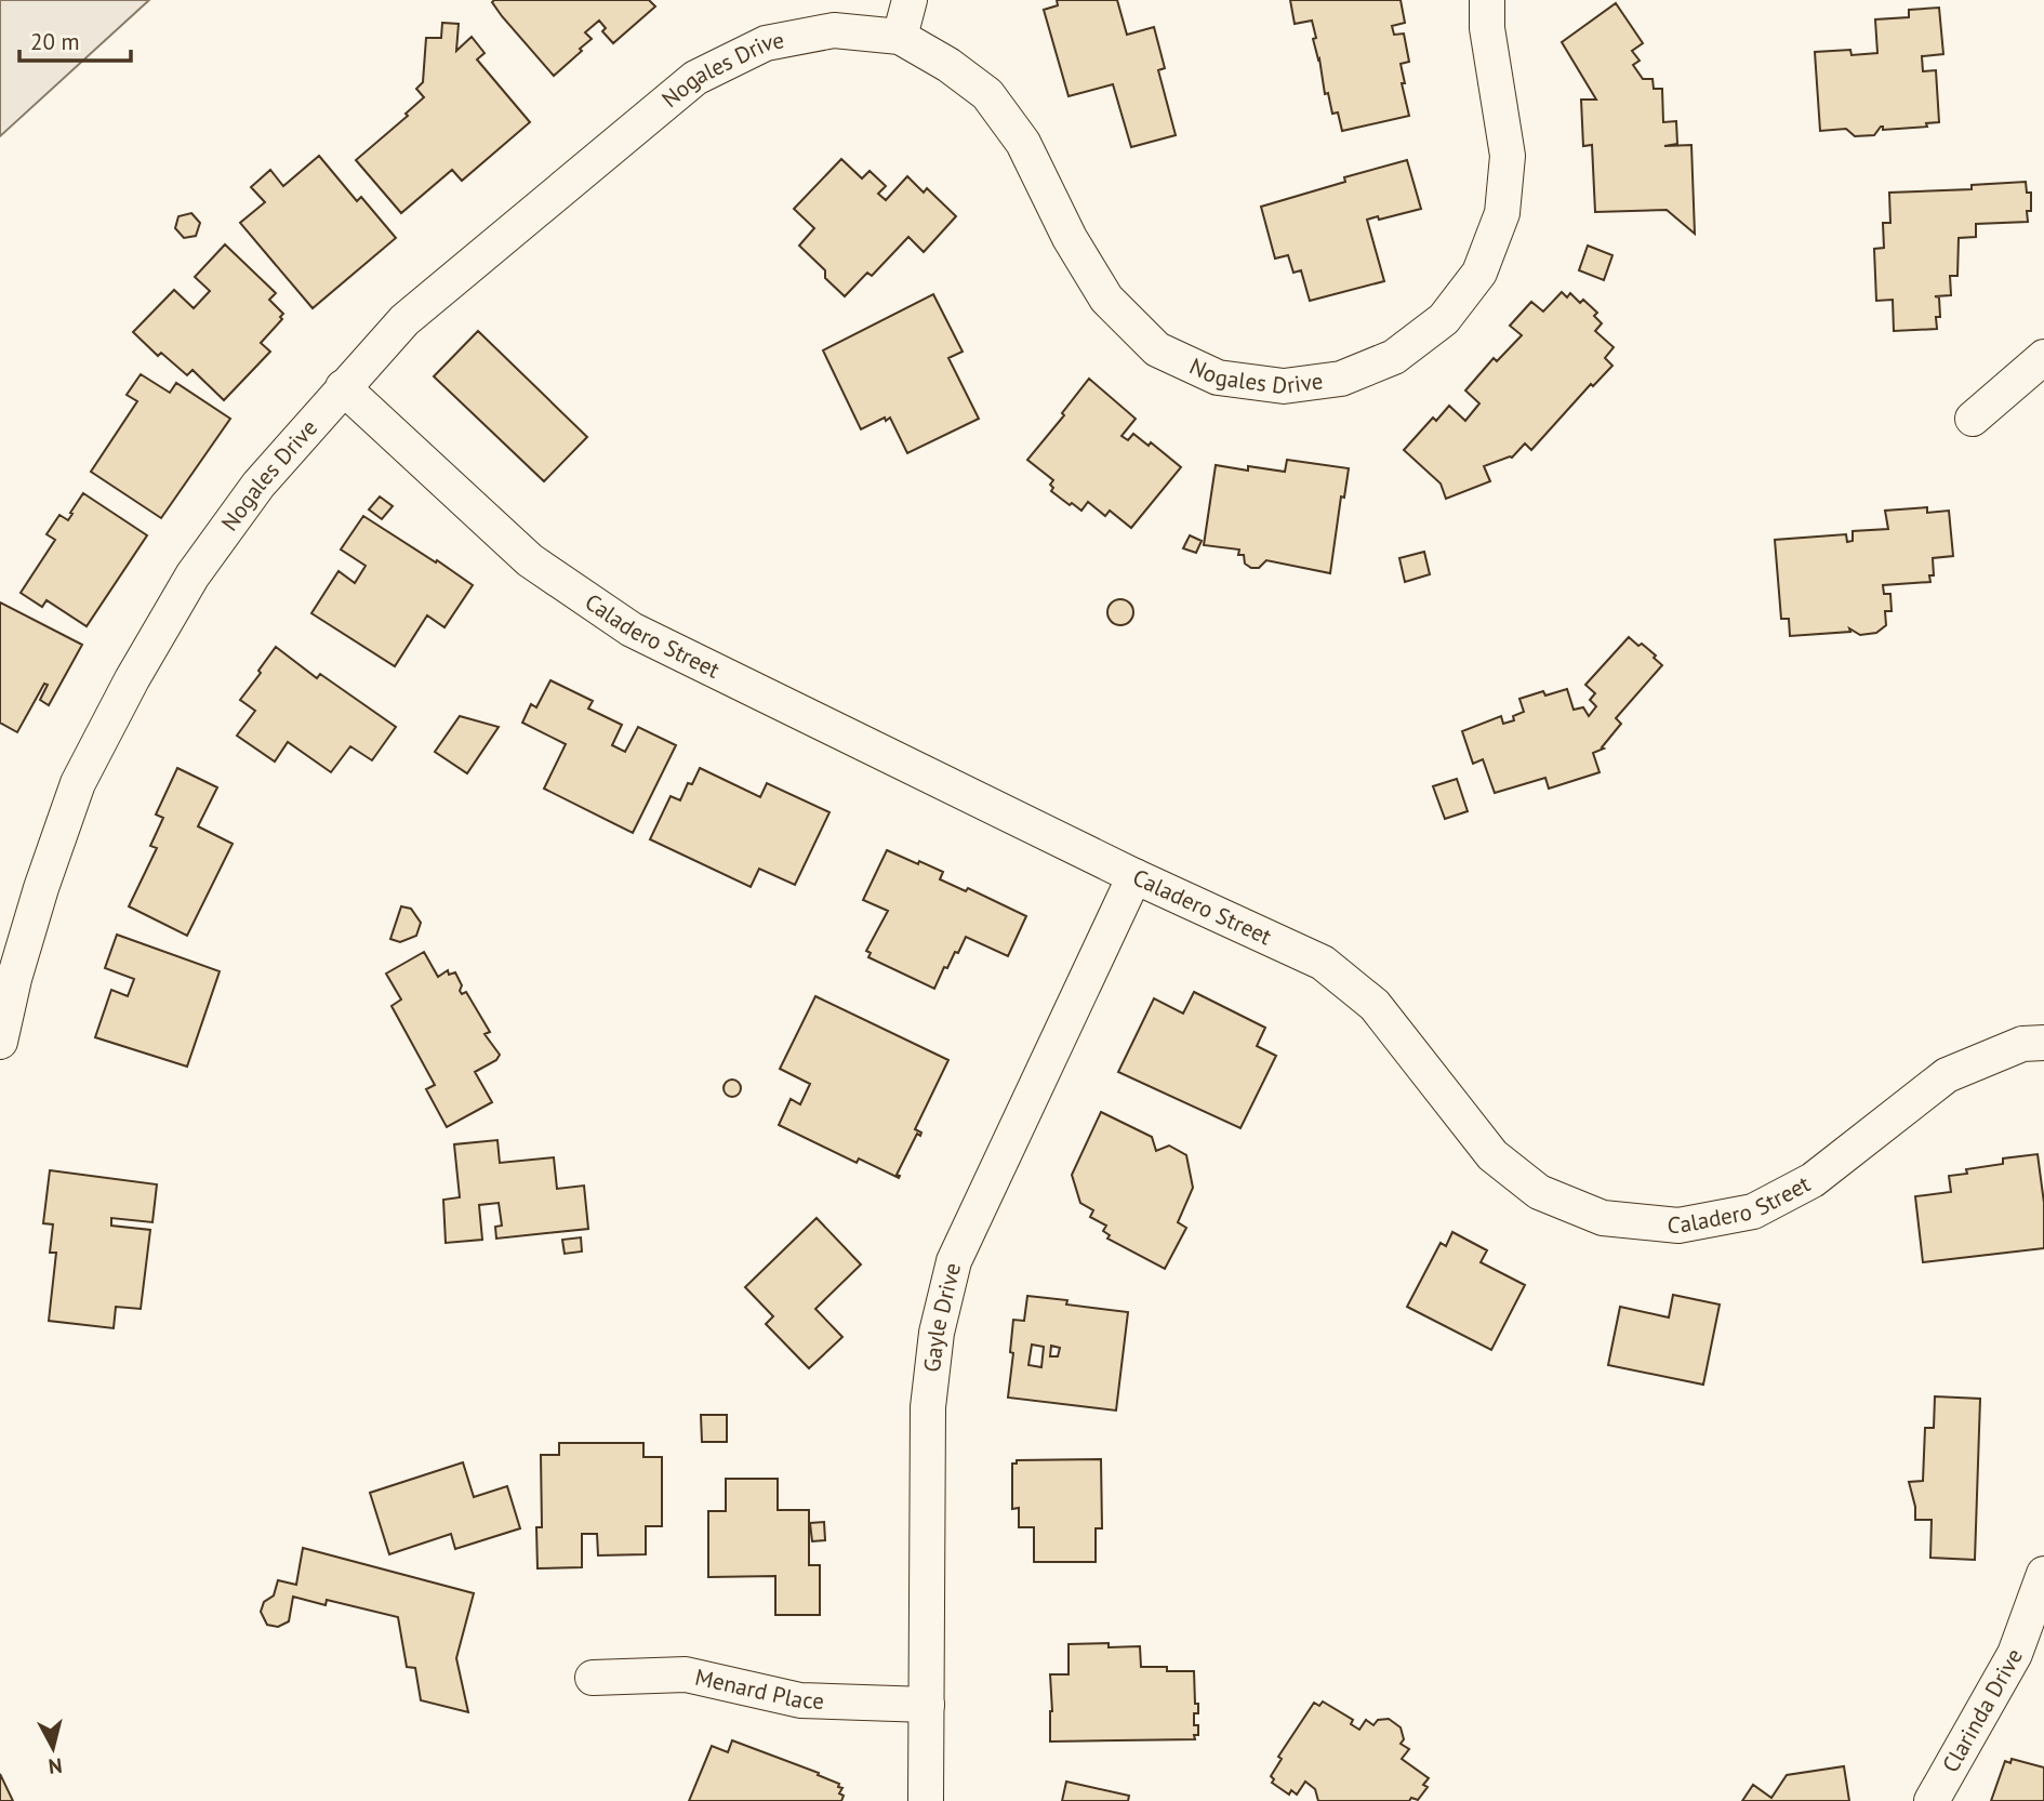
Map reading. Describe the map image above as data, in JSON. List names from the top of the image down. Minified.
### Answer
{"streets":{"street":["Nogales Drive","Caladero Street","Gayle Drive","Menard Place","Clarinda Drive"]},"crossings":[["Nogales Drive","Caladero Street"],["Caladero Street","Gayle Drive"],["Gayle Drive","Menard Place"]],"scale_bar":"20 m","north":"bottom"}
